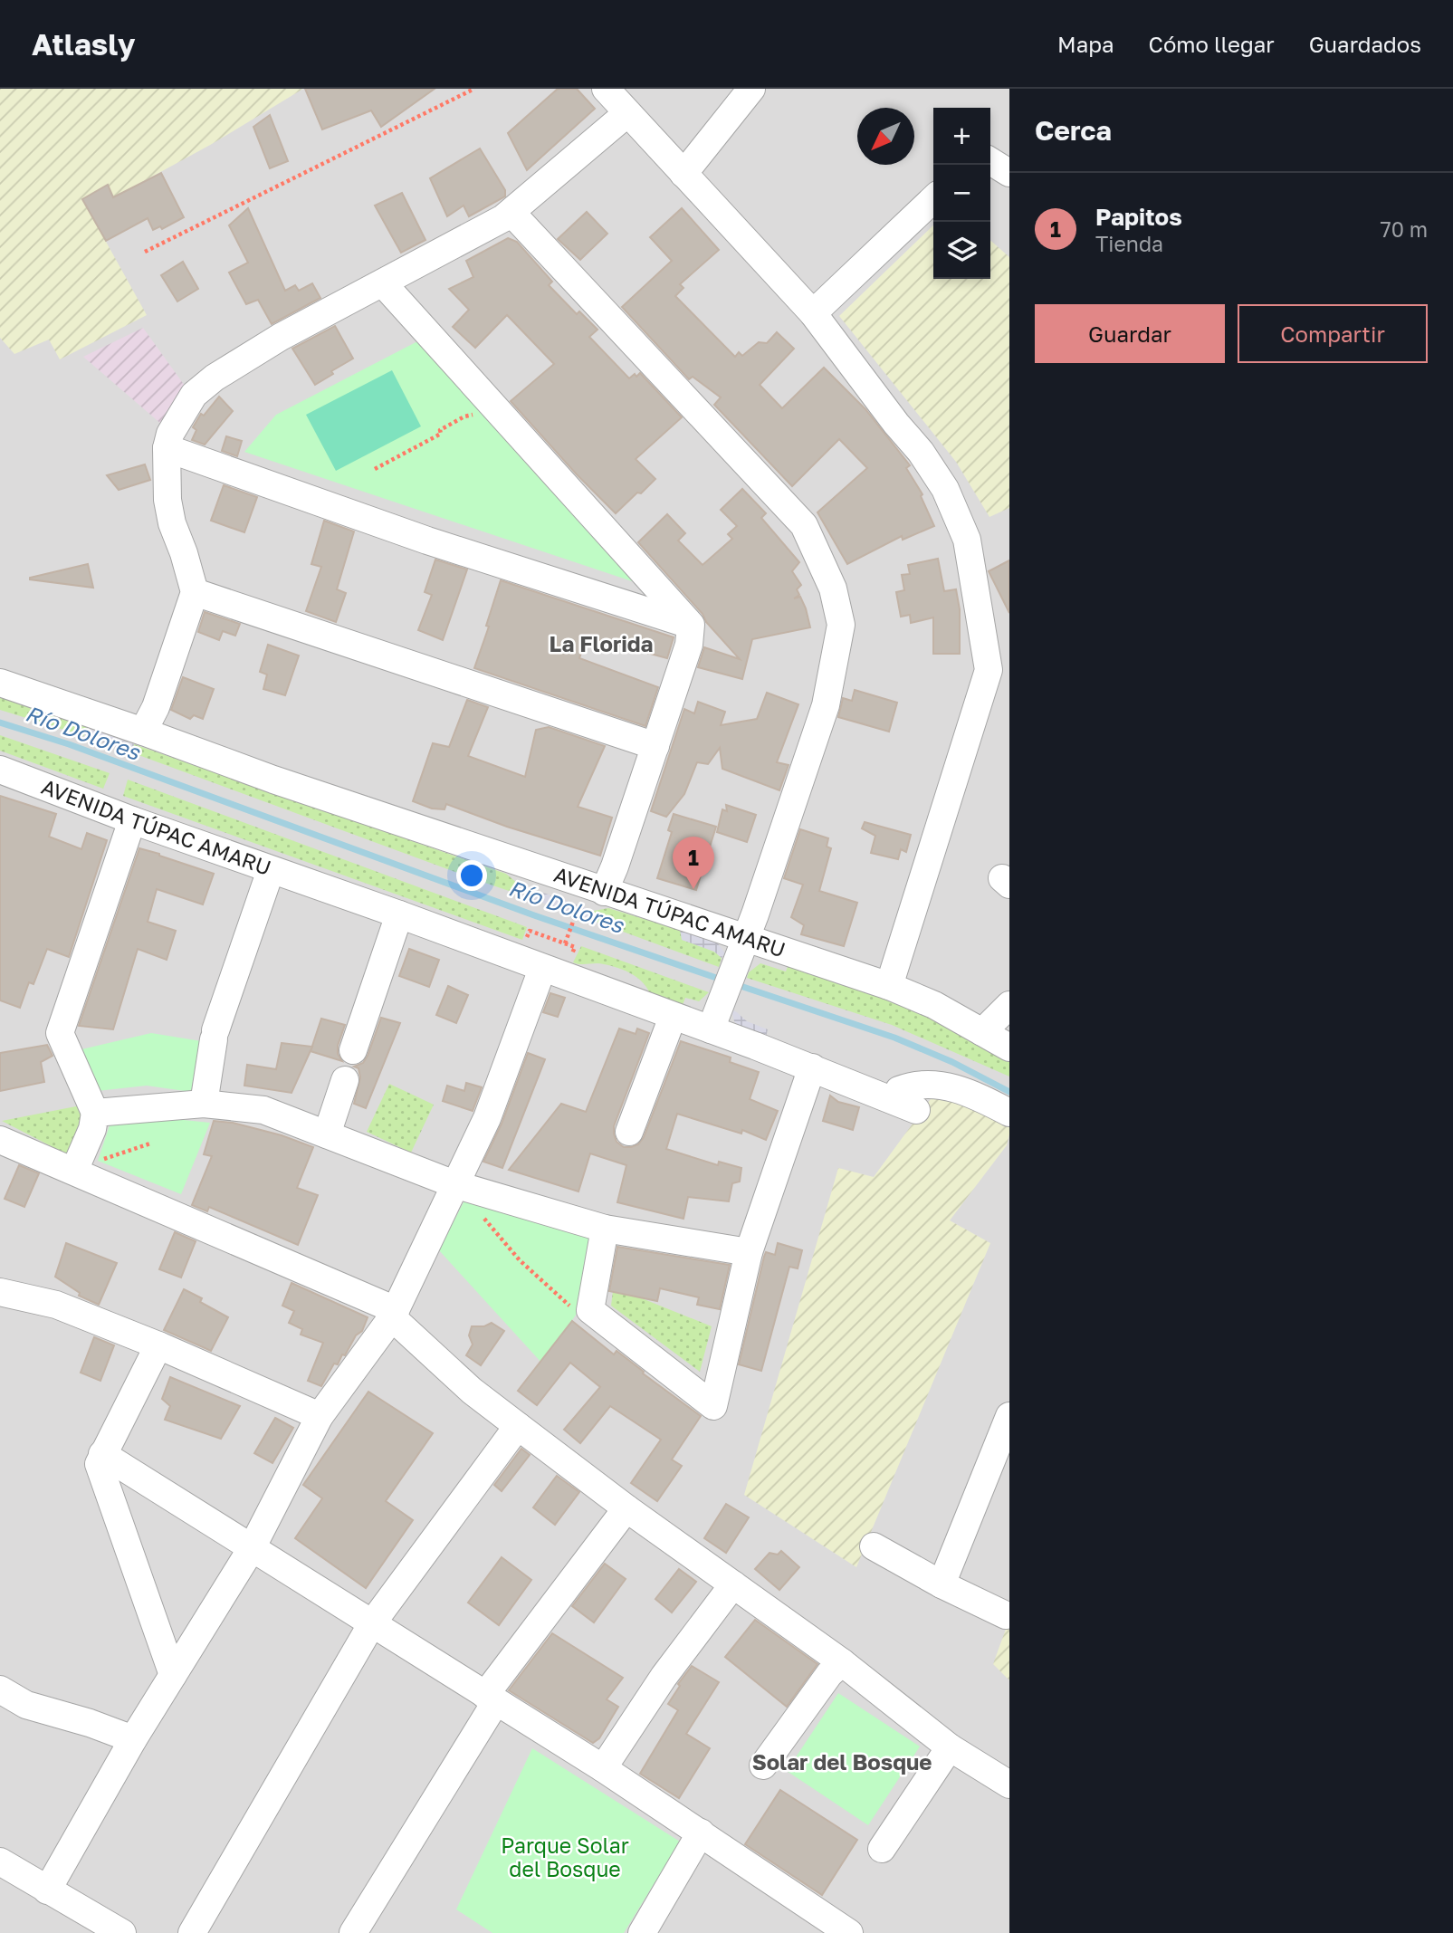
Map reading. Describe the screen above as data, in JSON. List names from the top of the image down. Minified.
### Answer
{"streets":{"street":["AVENIDA TÚPAC AMARU"]},"districts":["La Florida","Solar del Bosque"],"water":["Río Dolores"],"parks":["Parque Solar del Bosque"],"north":"bottom left","page":{"header":"Atlasly","nav":["Mapa","Cómo llegar","Guardados"],"heading":"Cerca","map_buttons":["+","−"],"list":[{"mark":"1","name":"Papitos","note":"Tienda","value":"70 m"}],"buttons":["Guardar","Compartir"],"pins":"1"}}
